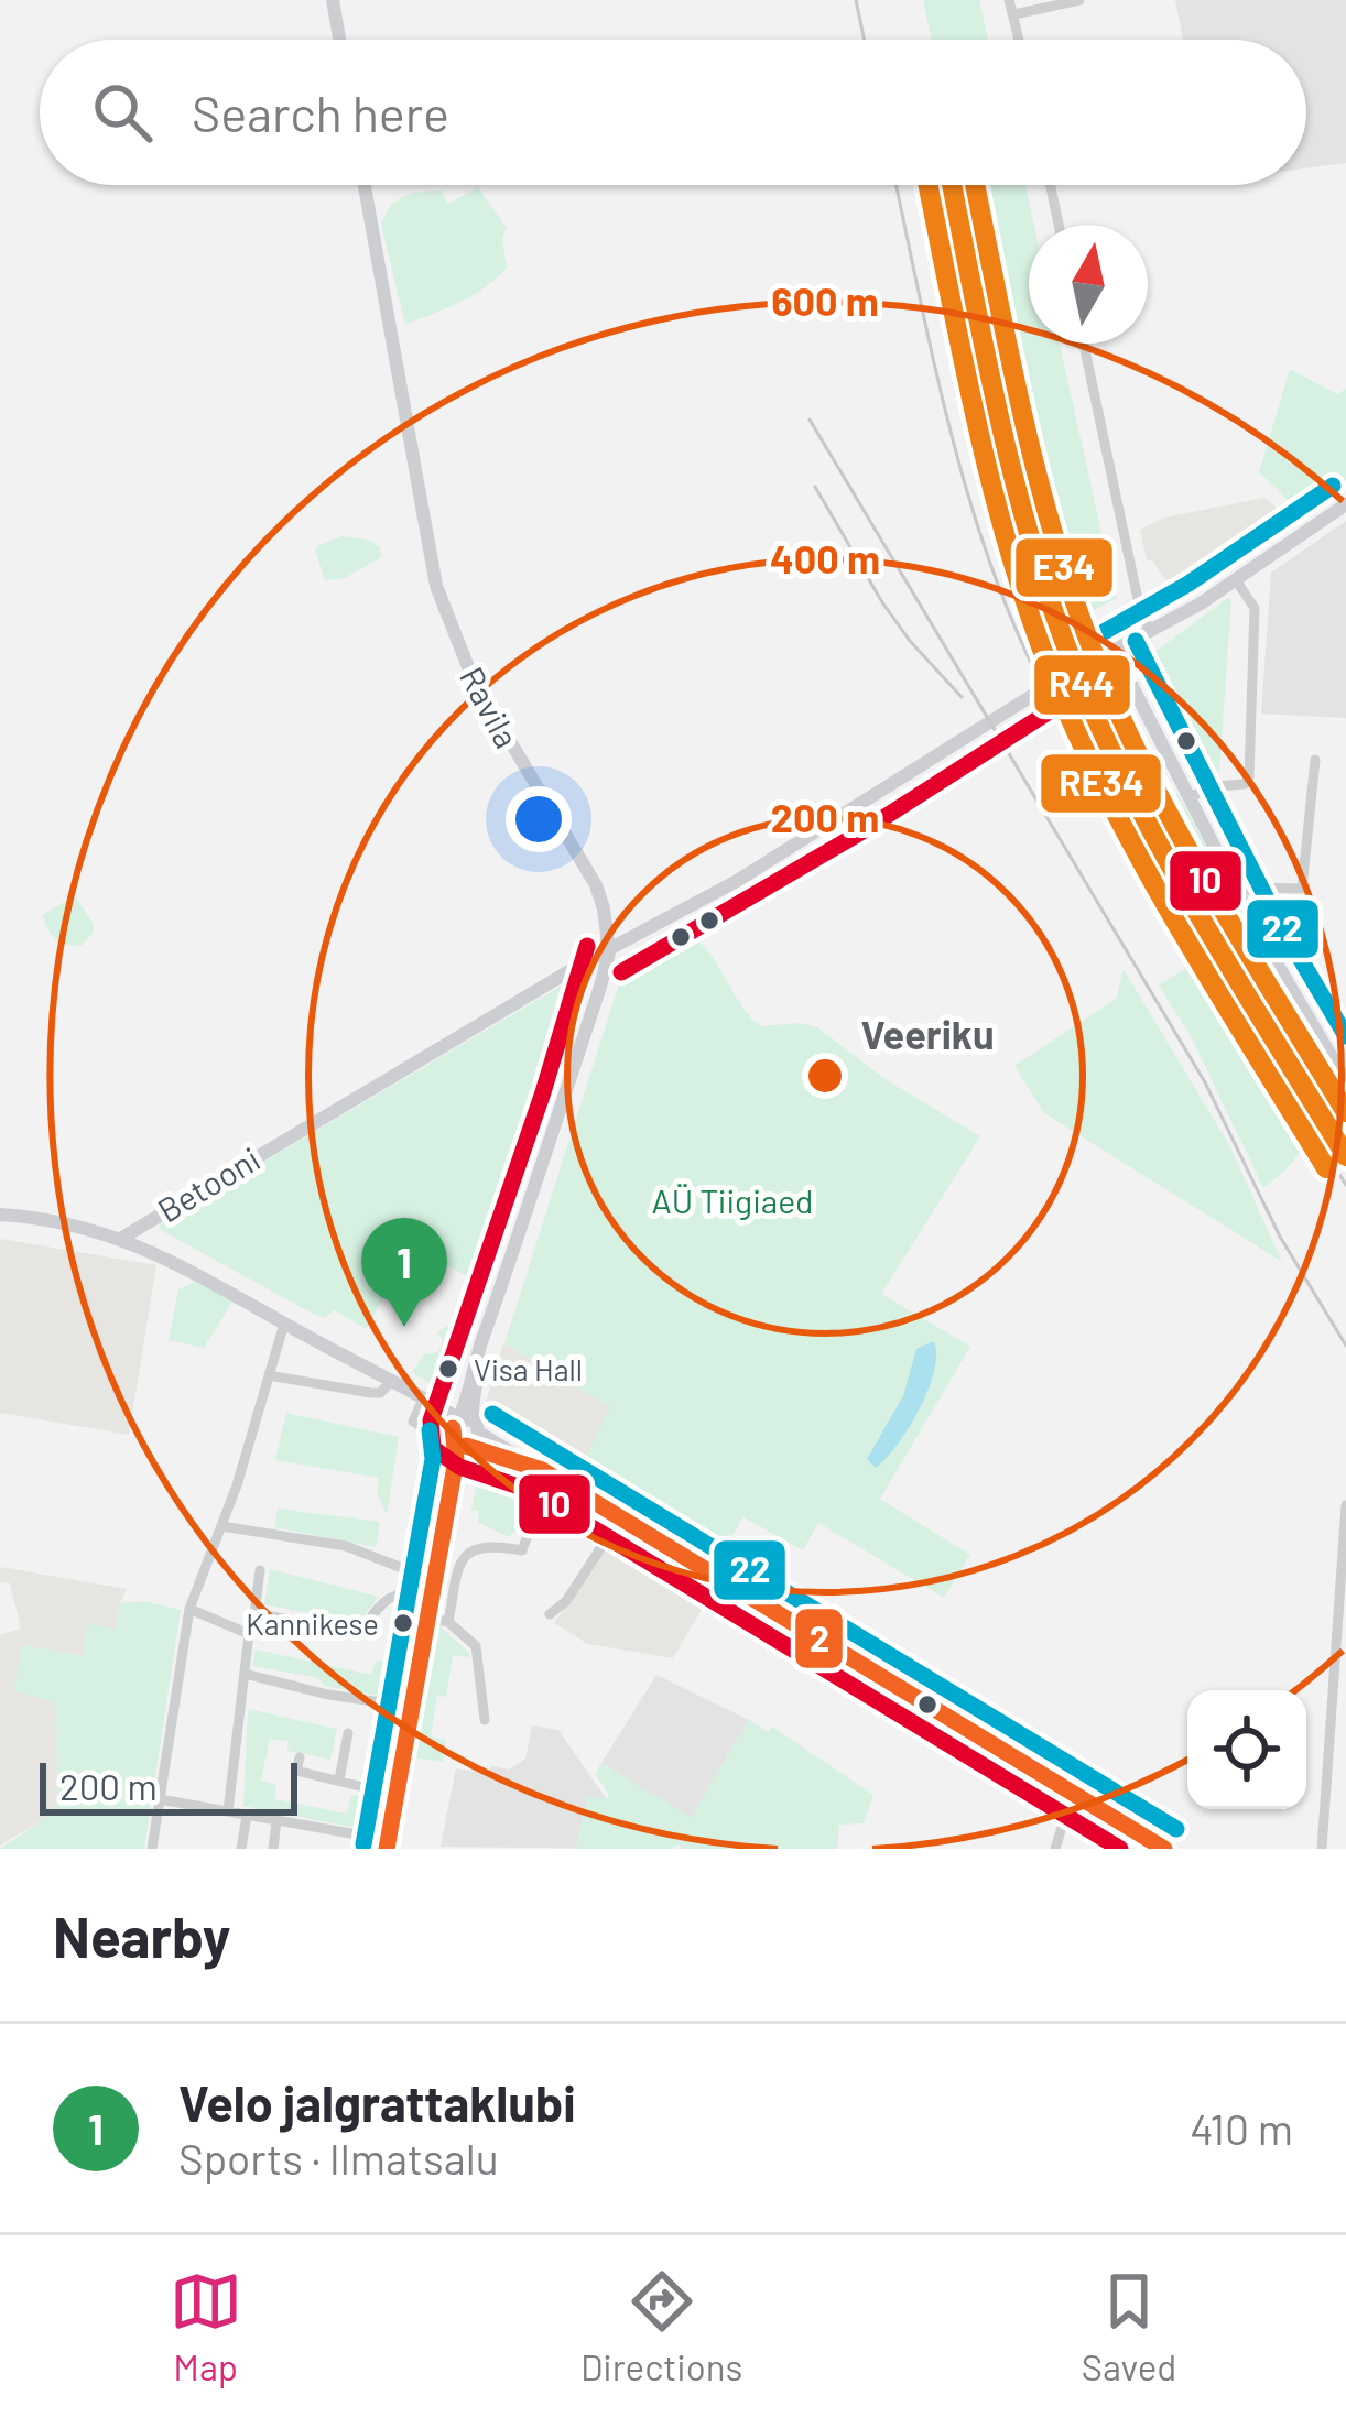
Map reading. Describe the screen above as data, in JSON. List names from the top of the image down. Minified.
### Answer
{"streets":{"street":["Ravila","Betooni"]},"crossings":[["Ravila","Betooni"]],"districts":["Veeriku"],"parks":["AÜ Tiigiaed"],"places":["Visa Hall","Kannikese"],"lines":["transit line R44","transit line RE34","transit line E34","transit line 22","transit line 10","transit line 2"],"scale_bar":"200 m","north":"top","page":{"search":"Search here","pins":"1","scale":"200 m","heading":"Nearby","list":[{"mark":"1","name":"Velo jalgrattaklubi","note":"Sports · Ilmatsalu","value":"410 m"}],"nav":["Map","Directions","Saved"]},"rings":["600 m","400 m","200 m"]}
